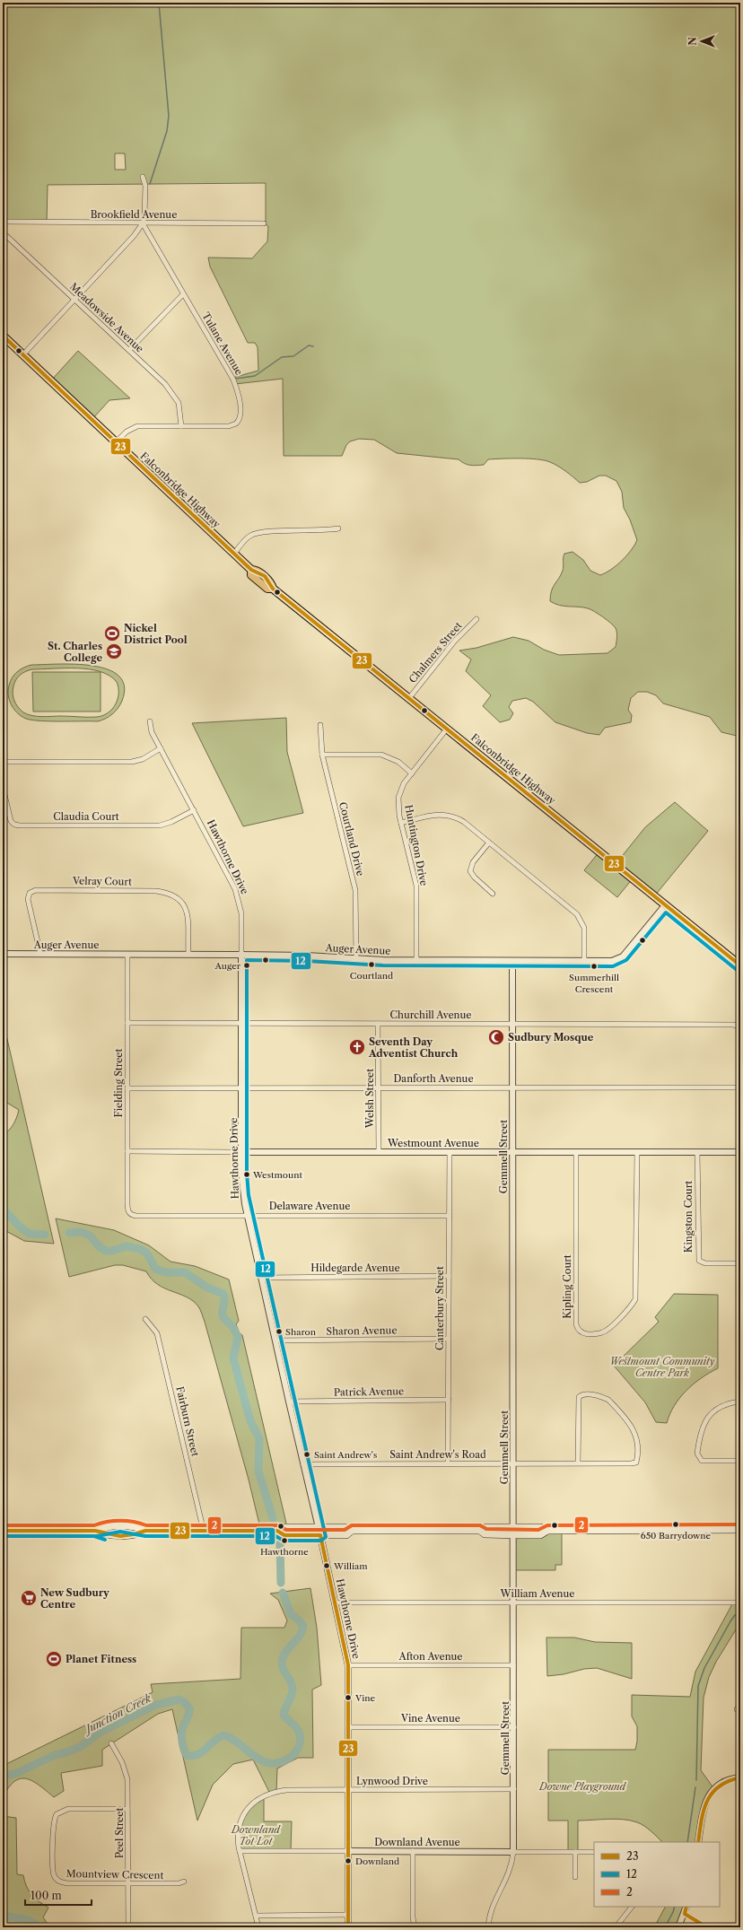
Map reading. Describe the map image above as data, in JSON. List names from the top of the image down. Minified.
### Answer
{"streets":{"main road":["Falconbridge Highway"],"street":["Brookfield Avenue","Meadowside Avenue","Tulane Avenue","Chalmers Street","Claudia Court","Courtland Drive","Huntington Drive","Hawthorne Drive","Velray Court","Auger Avenue","Churchill Avenue","Danforth Avenue","Fielding Street","Welsh Street","Westmount Avenue","Gemmell Street","Delaware Avenue","Kingston Court","Hildegarde Avenue","Kipling Court","Canterbury Street","Sharon Avenue","Patrick Avenue","Fairburn Street","Saint Andrew's Road","William Avenue","Afton Avenue","Vine Avenue","Lynwood Drive","Peel Street","Downland Avenue","Mountview Crescent"]},"crossings":[["Brookfield Avenue","Tulane Avenue"],["Meadowside Avenue","Tulane Avenue"],["Tulane Avenue","Falconbridge Highway"],["Falconbridge Highway","Chalmers Street"],["Falconbridge Highway","Huntington Drive"],["Falconbridge Highway","Auger Avenue"],["Claudia Court","Hawthorne Drive"],["Courtland Drive","Auger Avenue"],["Huntington Drive","Auger Avenue"],["Hawthorne Drive","Auger Avenue"],["Hawthorne Drive","Churchill Avenue"],["Hawthorne Drive","Danforth Avenue"],["Hawthorne Drive","Westmount Avenue"],["Hawthorne Drive","Delaware Avenue"],["Hawthorne Drive","Hildegarde Avenue"],["Hawthorne Drive","Sharon Avenue"],["Hawthorne Drive","Patrick Avenue"],["Hawthorne Drive","Saint Andrew's Road"],["Hawthorne Drive","William Avenue"],["Hawthorne Drive","Afton Avenue"],["Hawthorne Drive","Vine Avenue"],["Hawthorne Drive","Lynwood Drive"],["Hawthorne Drive","Downland Avenue"],["Velray Court","Auger Avenue"],["Auger Avenue","Fielding Street"],["Auger Avenue","Gemmell Street"],["Churchill Avenue","Fielding Street"],["Churchill Avenue","Welsh Street"],["Churchill Avenue","Gemmell Street"],["Danforth Avenue","Fielding Street"],["Danforth Avenue","Welsh Street"],["Danforth Avenue","Gemmell Street"],["Fielding Street","Westmount Avenue"],["Fielding Street","Delaware Avenue"],["Welsh Street","Westmount Avenue"],["Westmount Avenue","Gemmell Street"],["Westmount Avenue","Kingston Court"],["Westmount Avenue","Kipling Court"],["Westmount Avenue","Canterbury Street"],["Gemmell Street","Saint Andrew's Road"],["Gemmell Street","William Avenue"],["Gemmell Street","Afton Avenue"],["Gemmell Street","Vine Avenue"],["Gemmell Street","Lynwood Drive"],["Gemmell Street","Downland Avenue"],["Delaware Avenue","Canterbury Street"],["Hildegarde Avenue","Canterbury Street"],["Canterbury Street","Sharon Avenue"],["Canterbury Street","Patrick Avenue"],["Canterbury Street","Saint Andrew's Road"],["Lynwood Drive","Downland Avenue"],["Peel Street","Mountview Crescent"]],"water":["Junction Creek"],"parks":["Westmount Community Centre Park","Downe Playground","Downland Tot Lot"],"places":{"sports":["Nickel District Pool","Planet Fitness"],"school or university":["St. Charles College"],"other":["Courtland","Auger","Summerhill Crescent","Westmount","Sharon","Saint Andrew's","650 Barrydowne","Hawthorne","William","Vine","Downland"],"mosque":["Sudbury Mosque"],"church":["Seventh Day Adventist Church"],"supermarket":["New Sudbury Centre"]},"lines":["transit line 23","transit line 12","transit line 2"],"legend":["23","12","2"],"scale_bar":"100 m","north":"left"}
